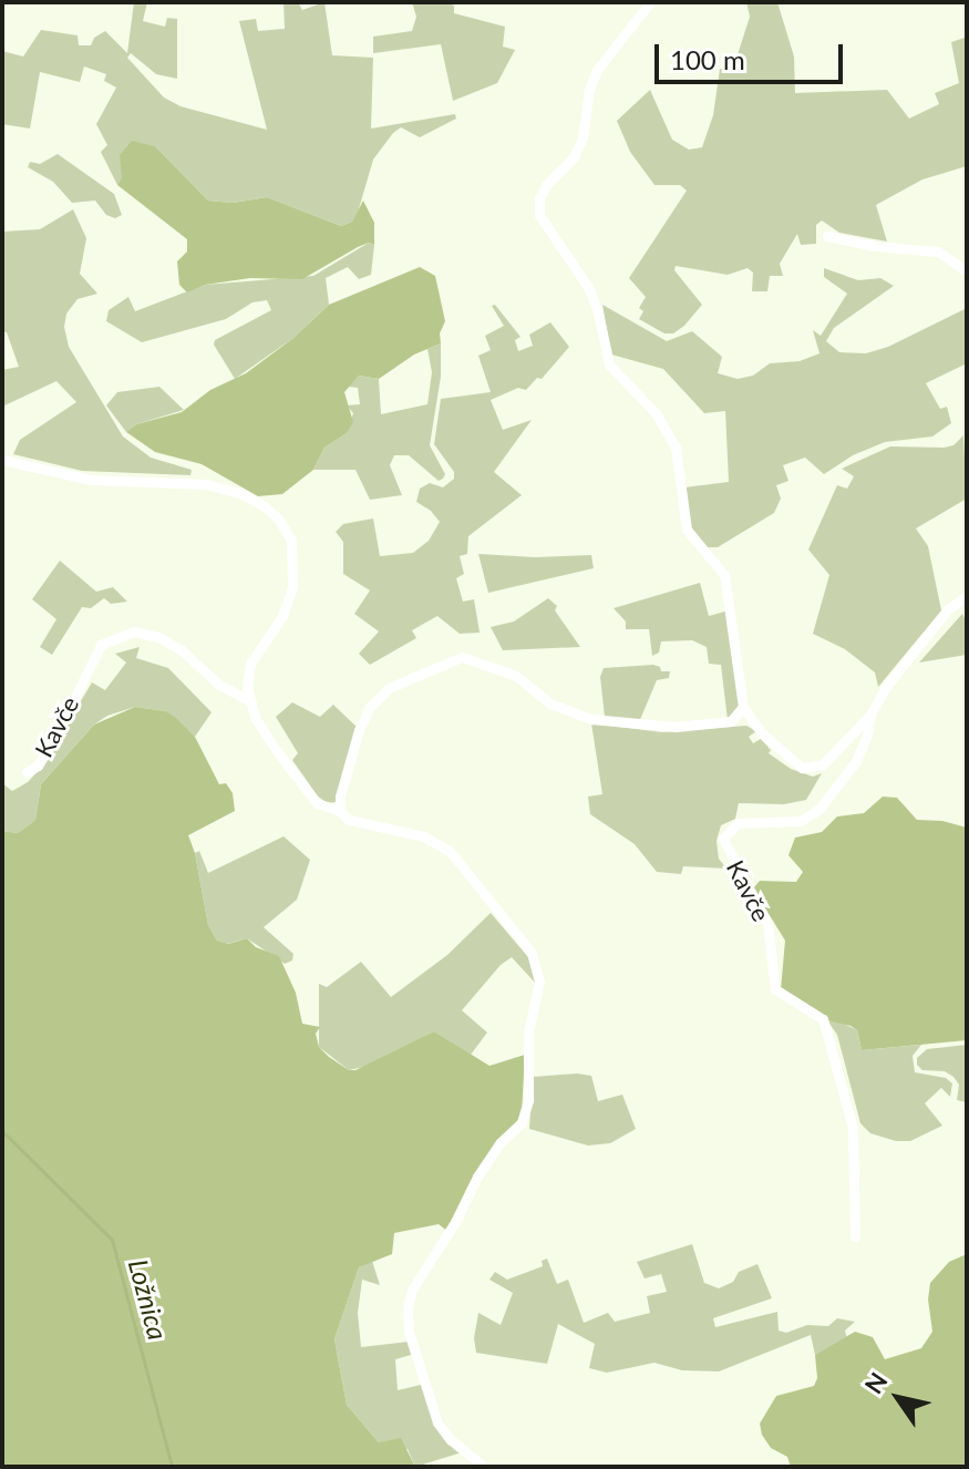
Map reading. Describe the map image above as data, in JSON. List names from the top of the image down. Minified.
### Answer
{"streets":{"street":["Kavče"]},"water":["Ložnica"],"scale_bar":"100 m","north":"top left"}
